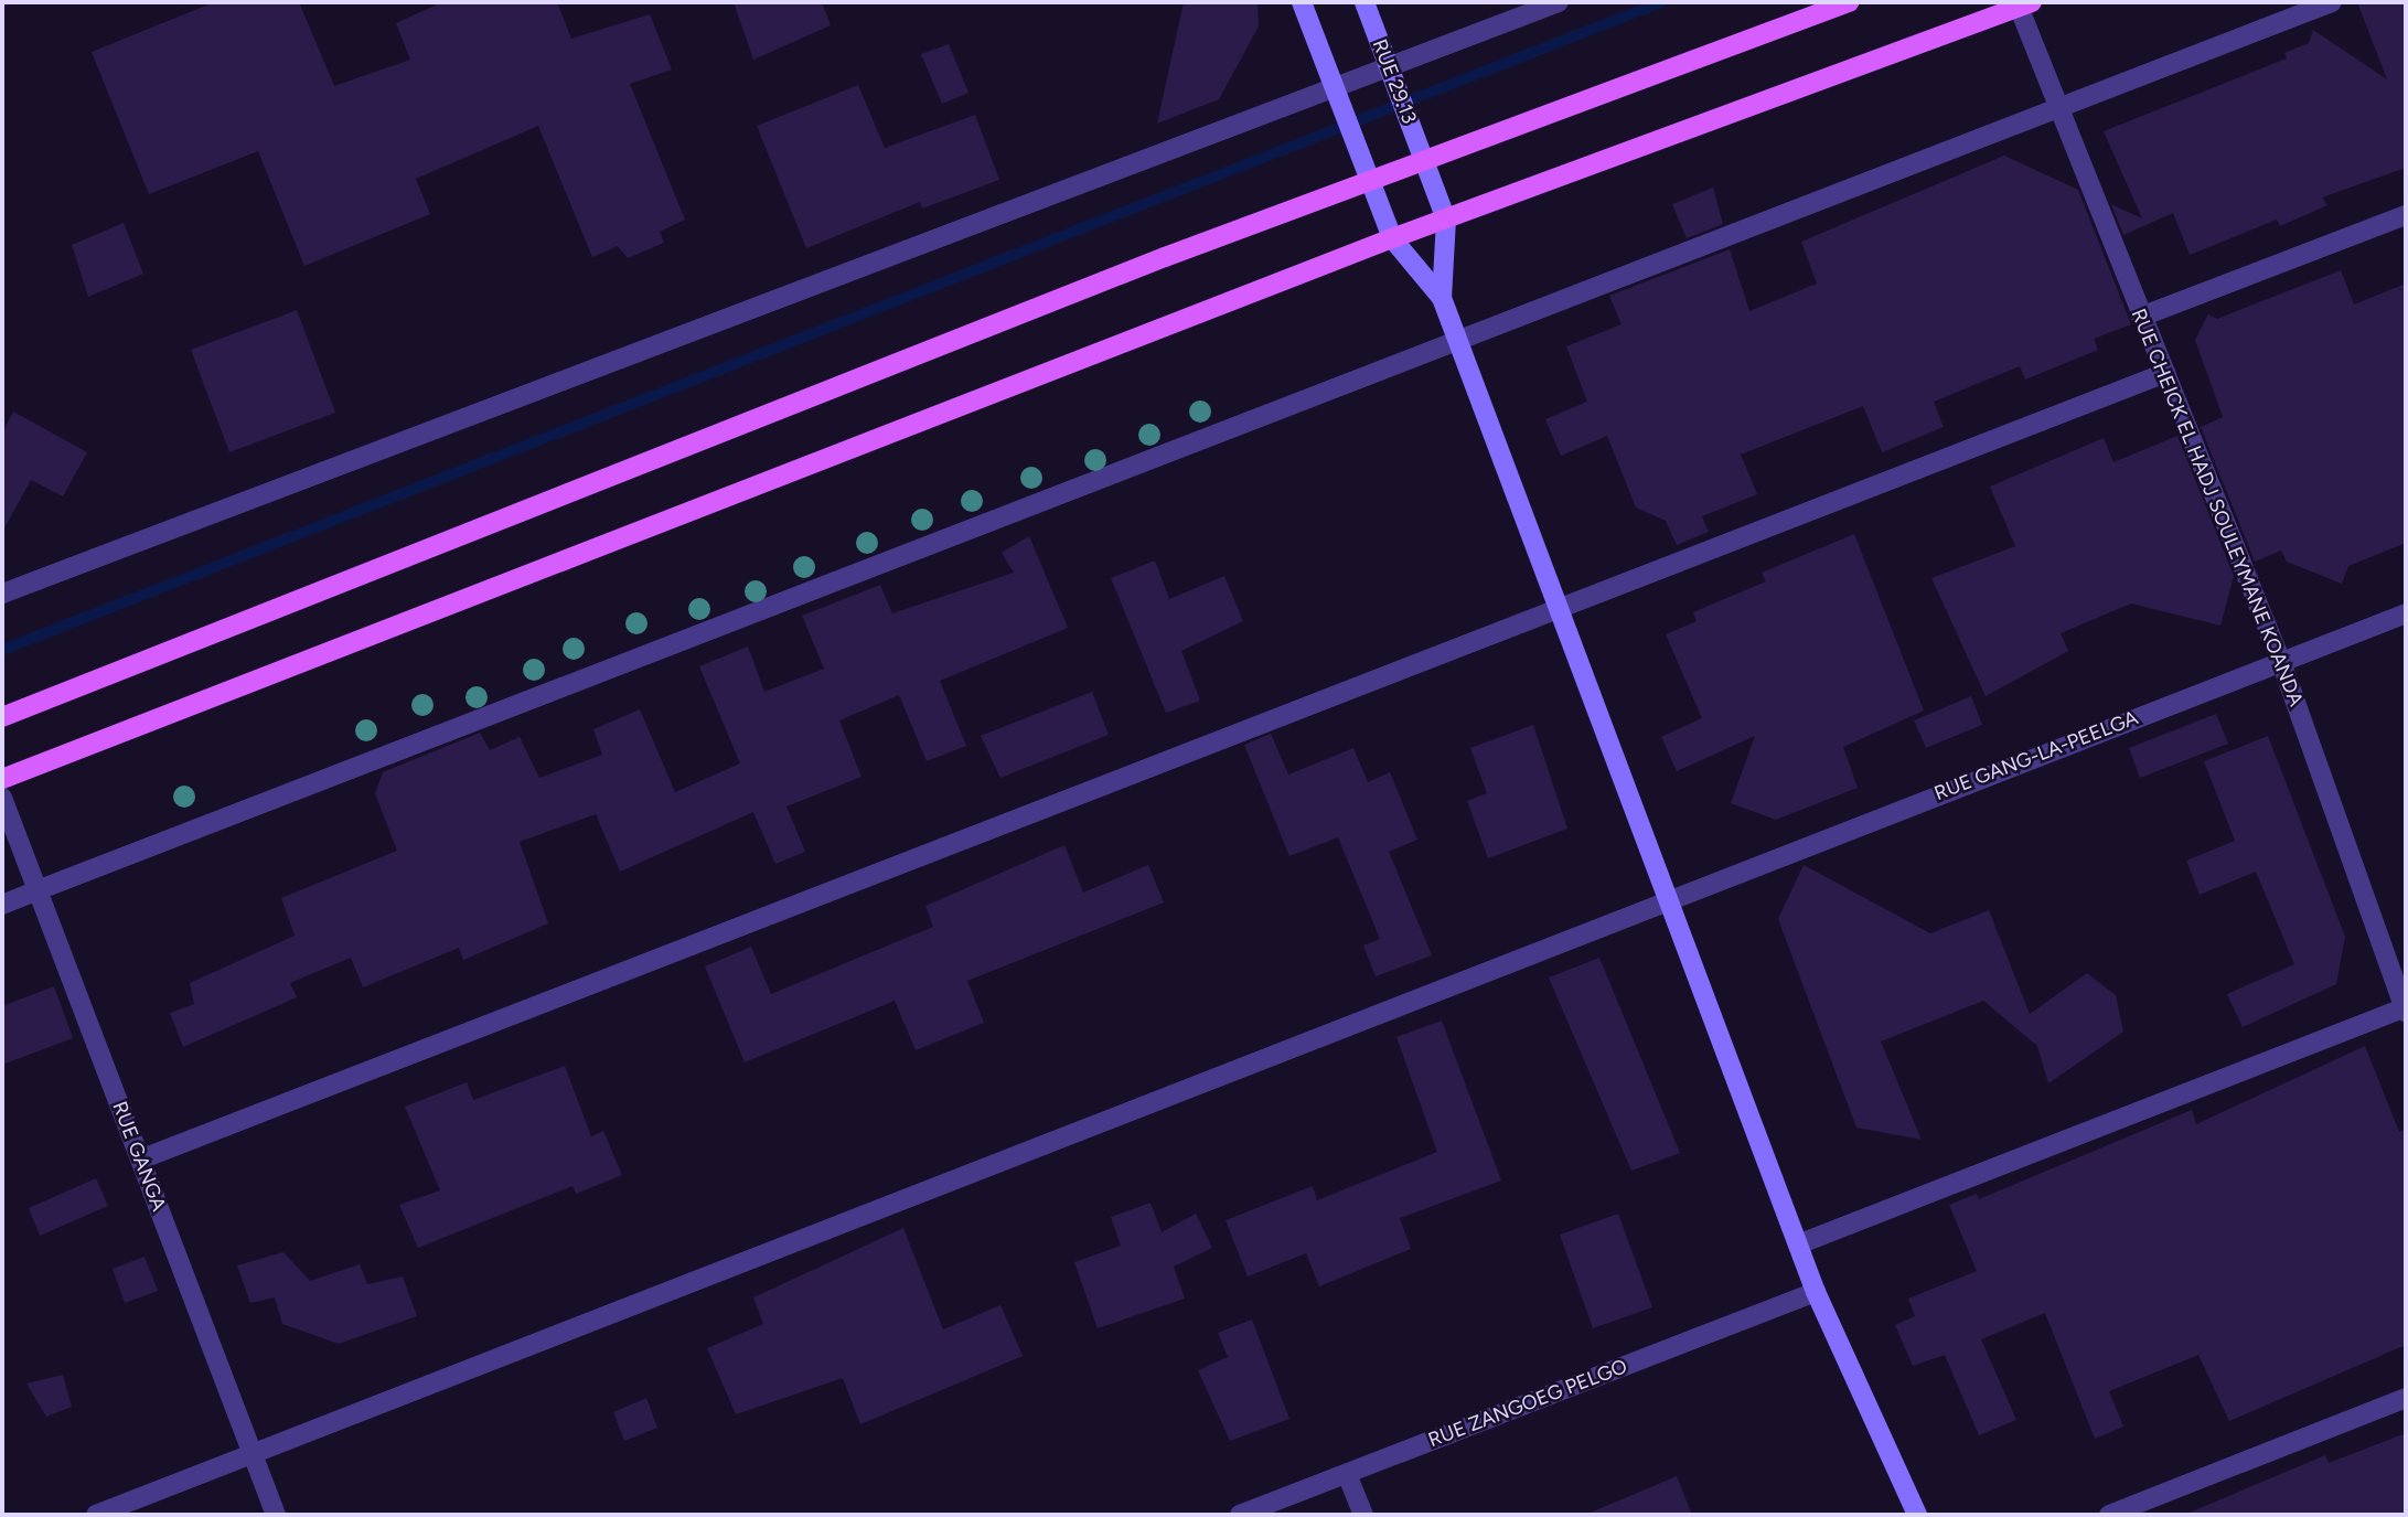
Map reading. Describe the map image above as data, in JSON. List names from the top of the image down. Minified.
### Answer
{"streets":{"main road":["RUE 29.13"],"street":["RUE CHEICK EL HADJ SOULEYMANE KOANDA","RUE GANG-LA-PEELGA","RUE GANGA","RUE ZANGOEG PELGO"]},"crossings":[["RUE CHEICK EL HADJ SOULEYMANE KOANDA","RUE GANG-LA-PEELGA"],["RUE GANG-LA-PEELGA","RUE GANGA"]]}
